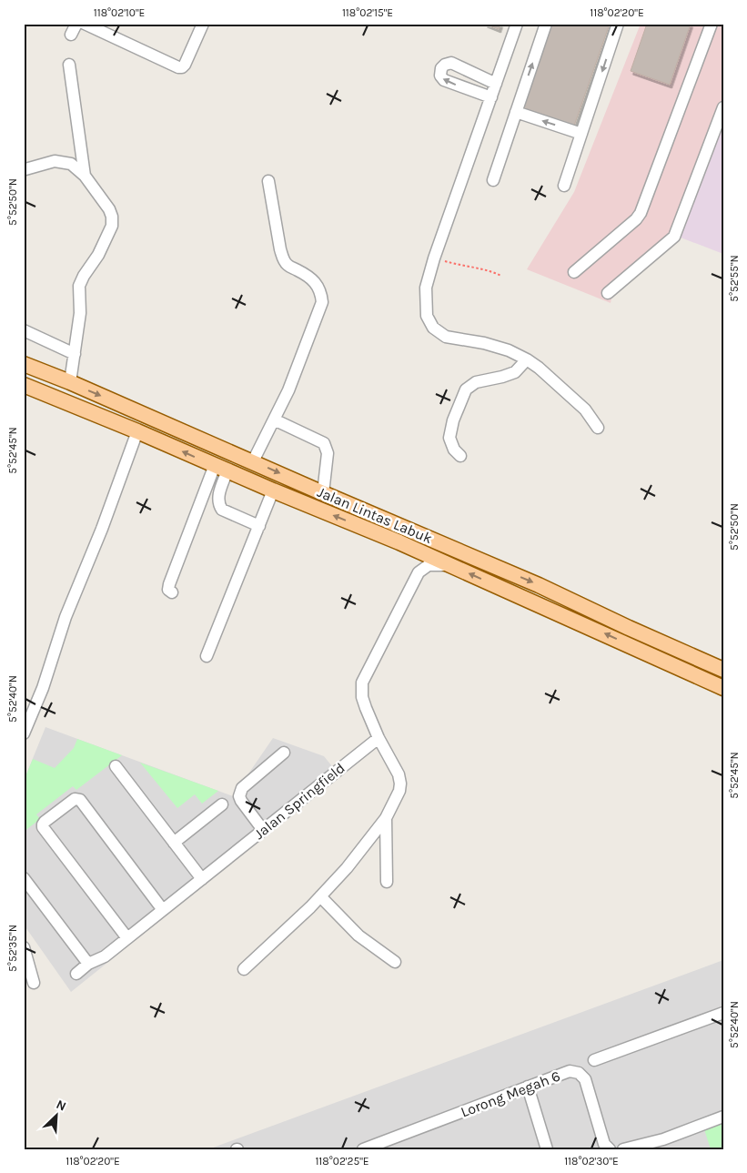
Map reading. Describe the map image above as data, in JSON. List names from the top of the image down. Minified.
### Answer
{"streets":{"main road":["Jalan Lintas Labuk"],"street":["Jalan Springfield","Lorong Megah 6"]},"north":"top right","coordinates":["118°02'10\"E","118°02'15\"E","118°02'20\"E","5°52'50\"N","5°52'55\"N","5°52'45\"N","5°52'40\"N","5°52'35\"N","118°02'25\"E","118°02'30\"E"]}
